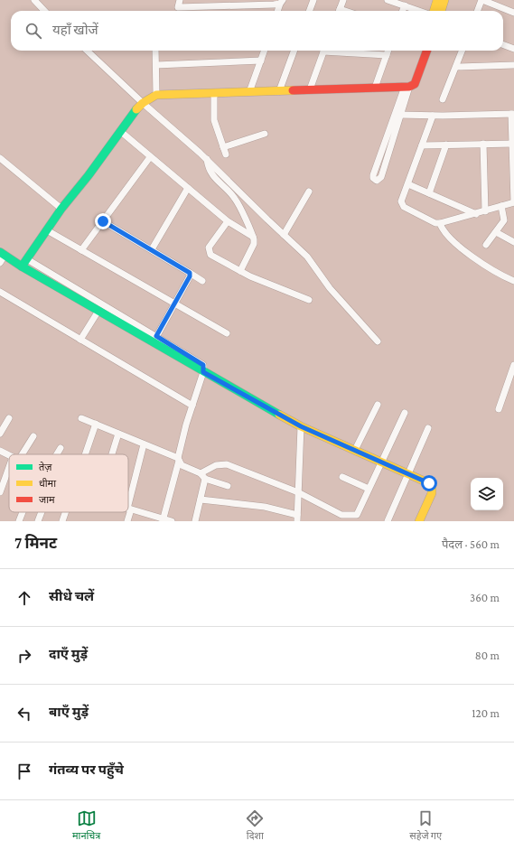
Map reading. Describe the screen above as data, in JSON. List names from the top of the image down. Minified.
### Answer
{"legend":["तेज़","धीमा","जाम"],"page":{"search":"यहाँ खोजें","heading":["7 मिनट","पैदल · 560 m"],"list":[["सीधे चलें","360 m"],["दाएँ मुड़ें","80 m"],["बाएँ मुड़ें","120 m"],"गंतव्य पर पहुँचे"],"nav":["मानचित्र","दिशा","सहेजे गए"]}}
